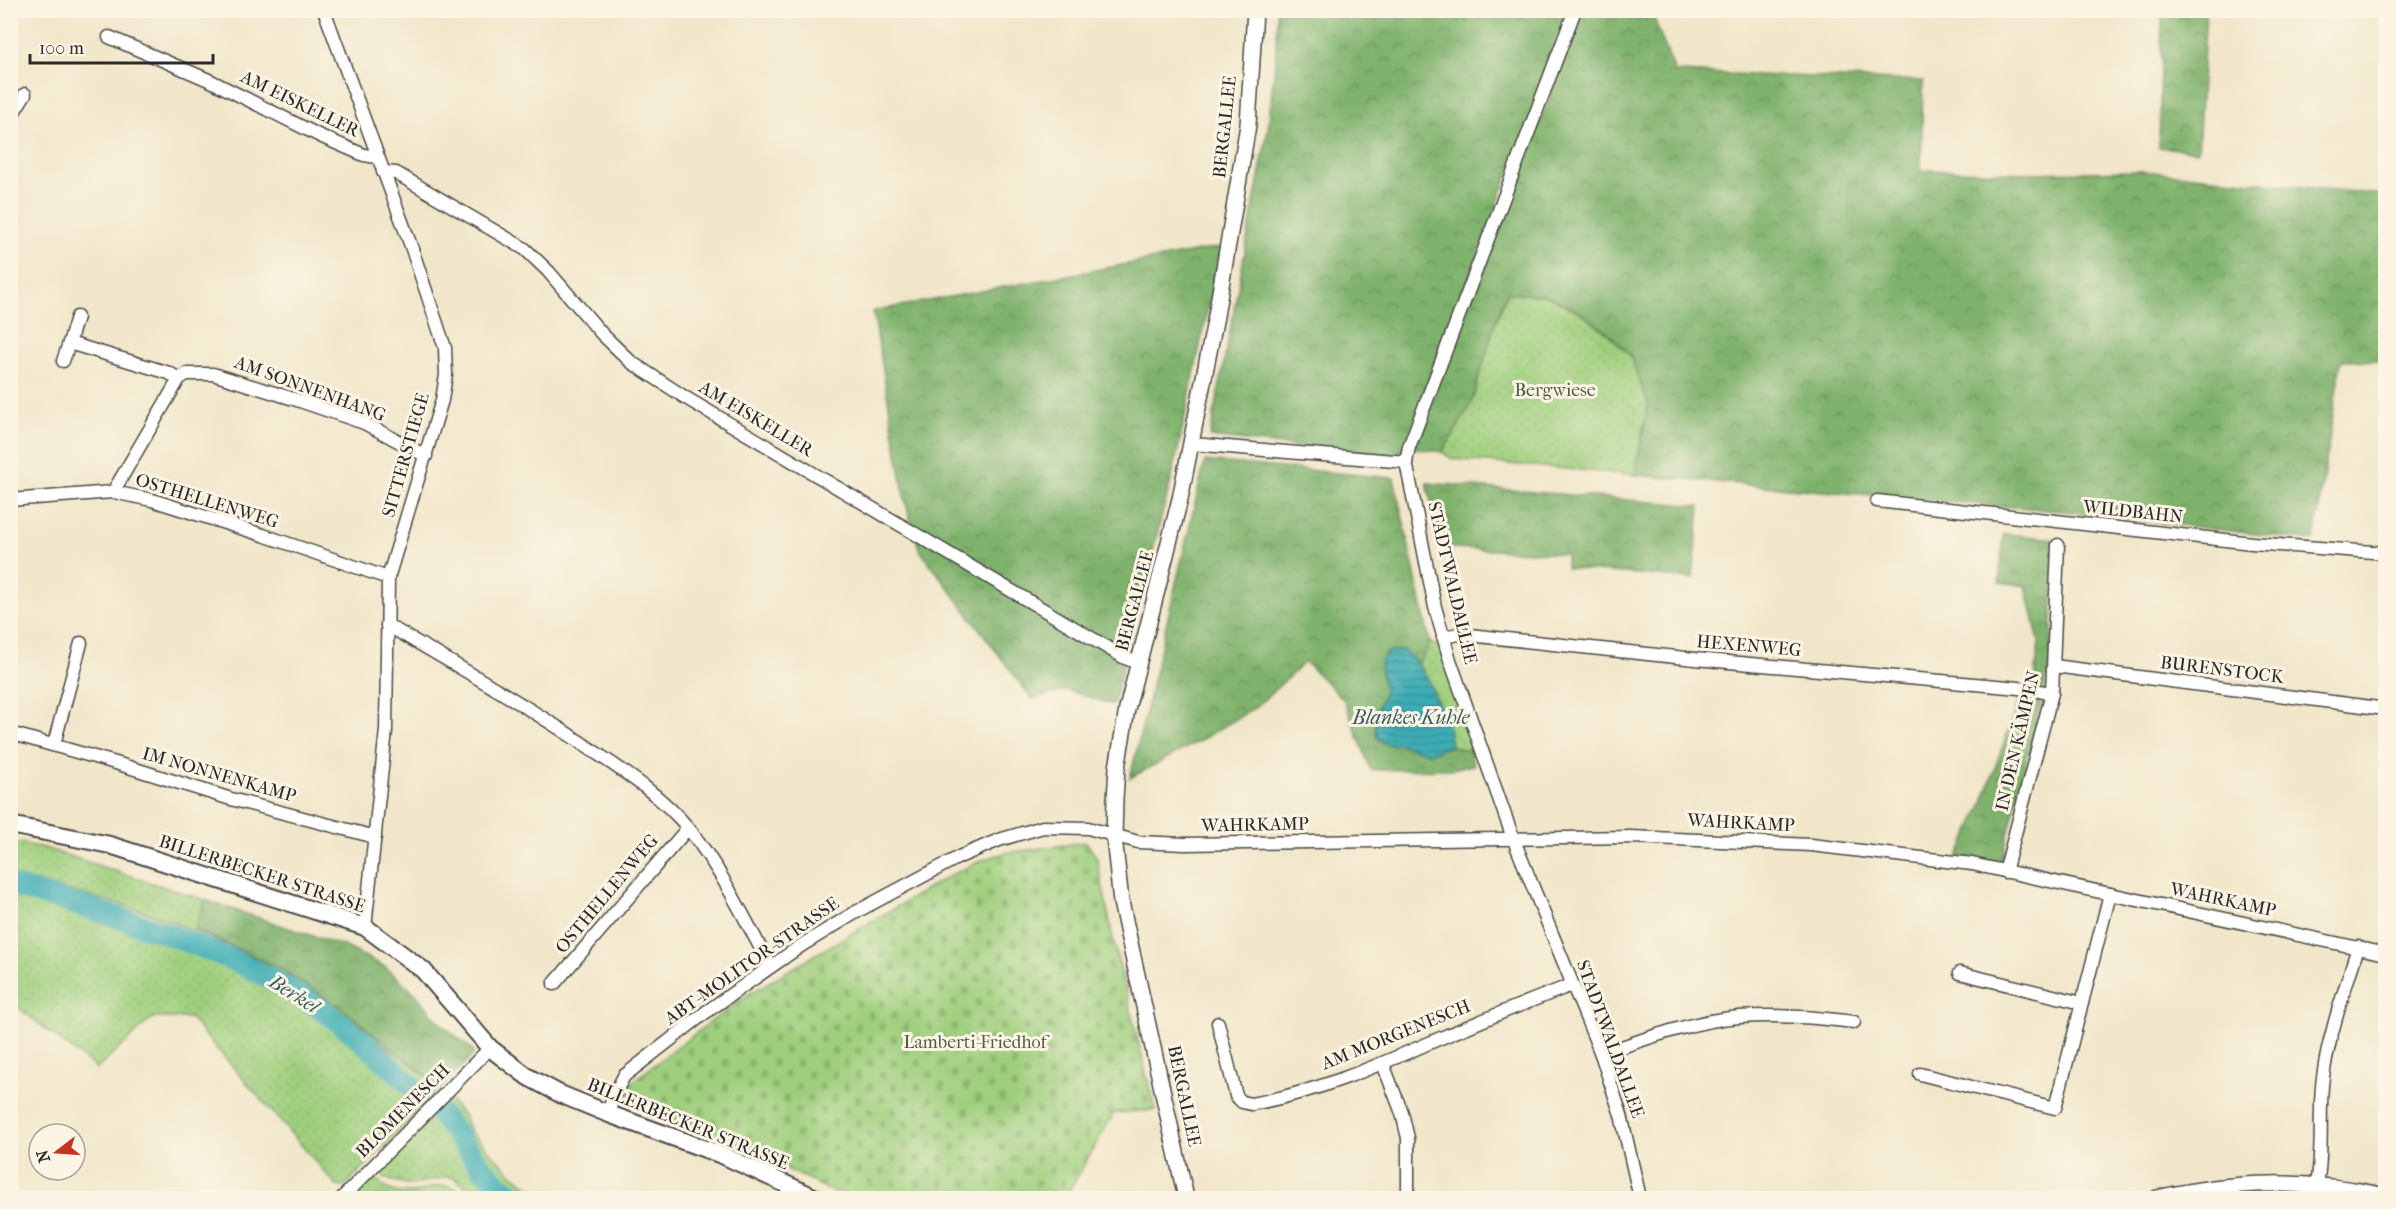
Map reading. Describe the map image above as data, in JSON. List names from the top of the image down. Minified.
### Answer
{"streets":{"main road":["BILLERBECKER STRASSE"],"street":["AM EISKELLER","BERGALLEE","AM SONNENHANG","SITTERSTIEGE","OSTHELLENWEG","WILDBAHN","STADTWALDALLEE","HEXENWEG","BURENSTOCK","IN DEN KÄMPEN","IM NONNENKAMP","WAHRKAMP","ABT-MOLITOR-STRASSE","AM MORGENESCH","BLOMENESCH"]},"crossings":[["AM EISKELLER","BERGALLEE"],["AM EISKELLER","SITTERSTIEGE"],["BERGALLEE","WAHRKAMP"],["BERGALLEE","ABT-MOLITOR-STRASSE"],["AM SONNENHANG","SITTERSTIEGE"],["SITTERSTIEGE","OSTHELLENWEG"],["SITTERSTIEGE","IM NONNENKAMP"],["SITTERSTIEGE","BILLERBECKER STRASSE"],["STADTWALDALLEE","HEXENWEG"],["STADTWALDALLEE","WAHRKAMP"],["STADTWALDALLEE","AM MORGENESCH"],["HEXENWEG","IN DEN KÄMPEN"],["BURENSTOCK","IN DEN KÄMPEN"],["IN DEN KÄMPEN","WAHRKAMP"],["WAHRKAMP","ABT-MOLITOR-STRASSE"],["BILLERBECKER STRASSE","ABT-MOLITOR-STRASSE"],["BILLERBECKER STRASSE","BLOMENESCH"]],"water":["Blankes Kuhle","Berkel"],"parks":["Bergwiese","Lamberti-Friedhof"],"scale_bar":"100 m","north":"left"}
